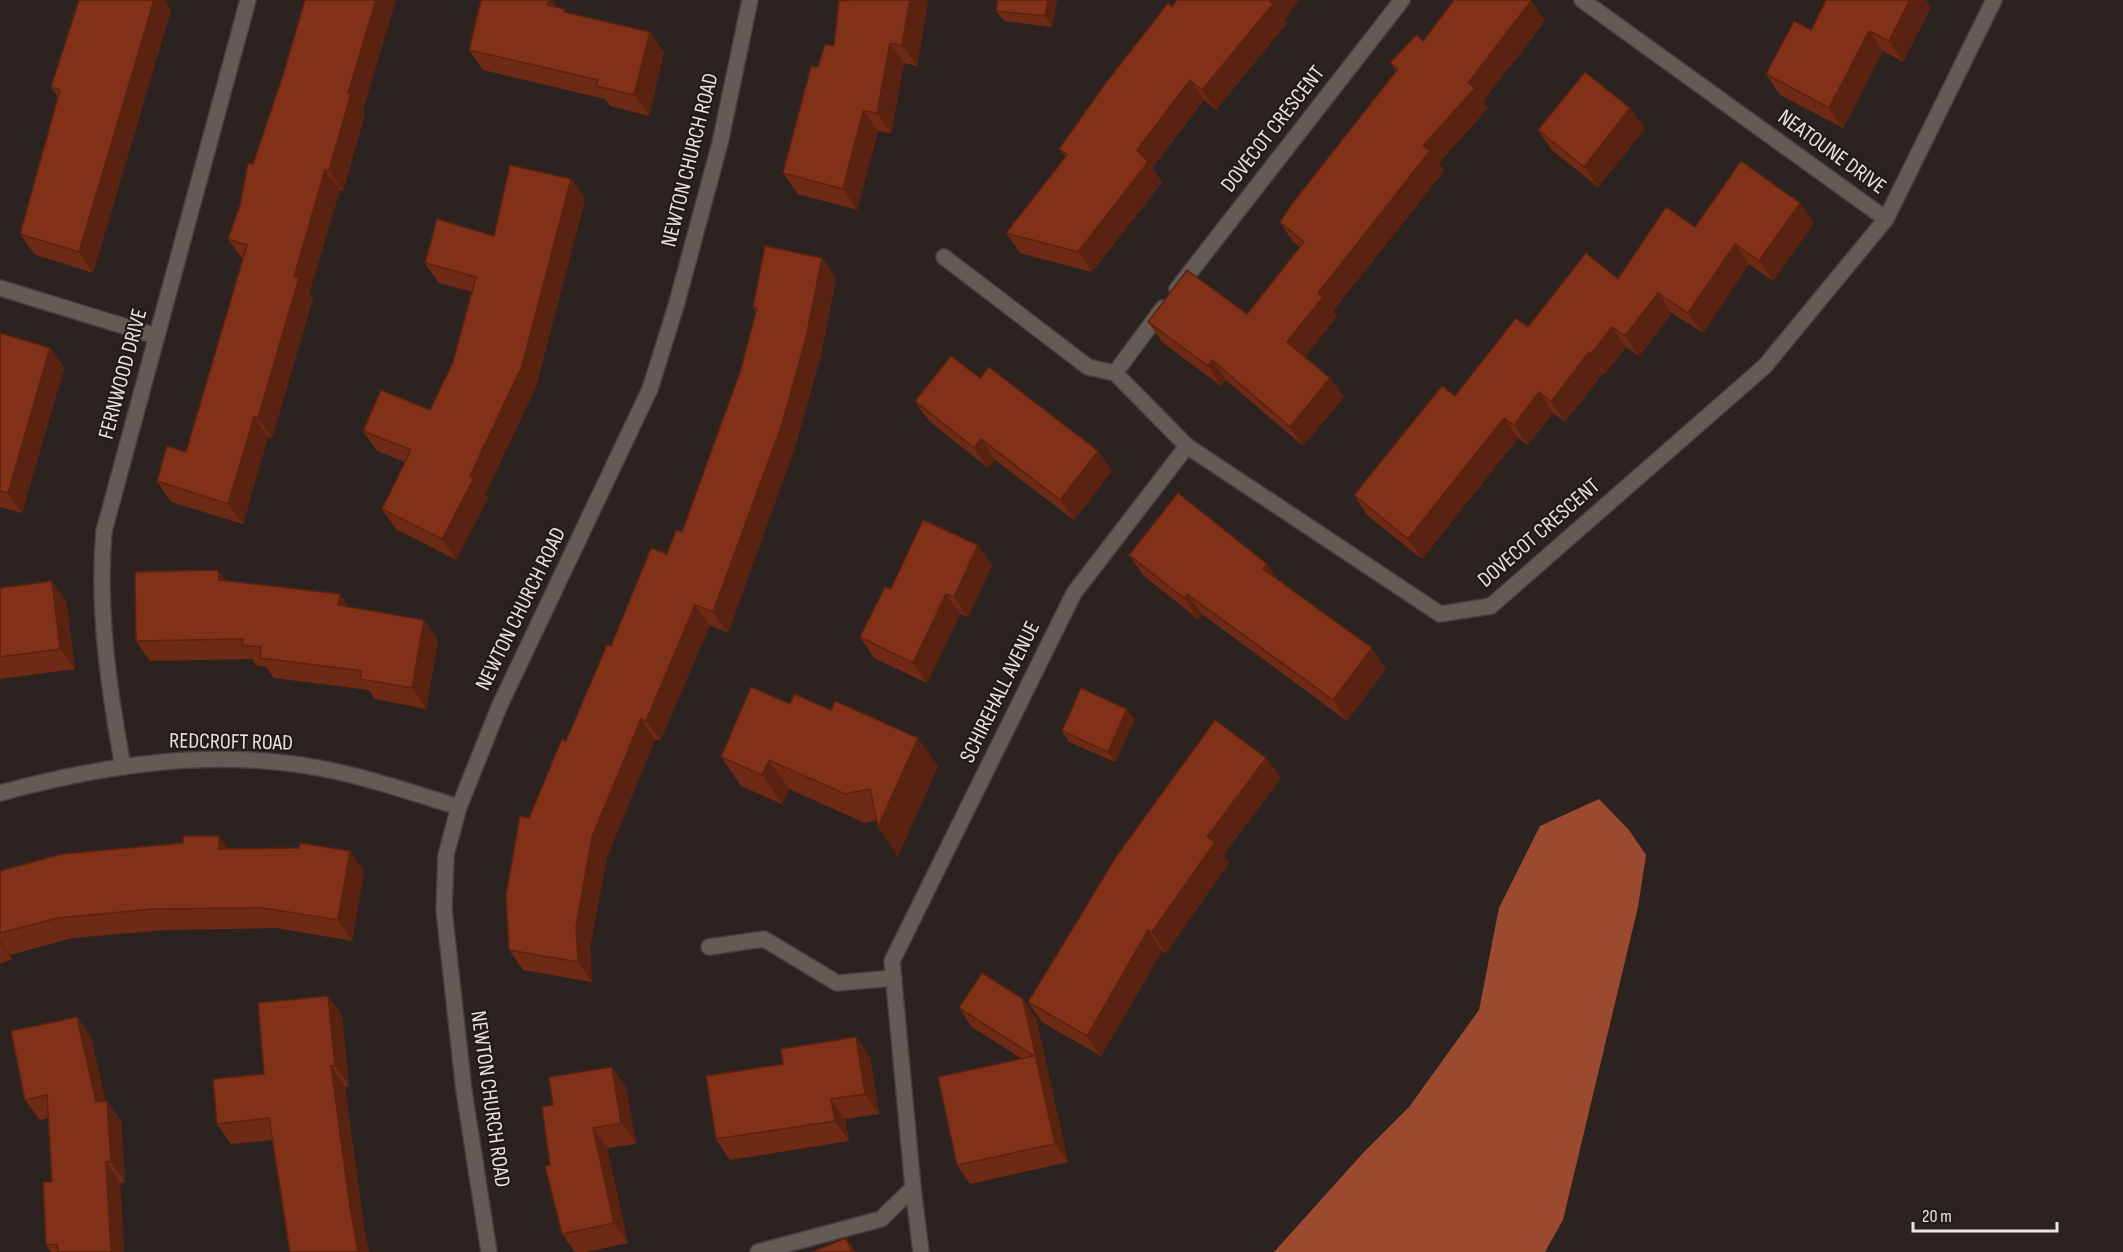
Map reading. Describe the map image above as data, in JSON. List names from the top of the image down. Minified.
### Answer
{"streets":{"street":["DOVECOT CRESCENT","NEATOUNE DRIVE","NEWTON CHURCH ROAD","FERNWOOD DRIVE","SCHIREHALL AVENUE","REDCROFT ROAD"]},"crossings":[["DOVECOT CRESCENT","NEATOUNE DRIVE"],["DOVECOT CRESCENT","SCHIREHALL AVENUE"],["NEWTON CHURCH ROAD","REDCROFT ROAD"],["FERNWOOD DRIVE","REDCROFT ROAD"]],"scale_bar":"20 m"}
